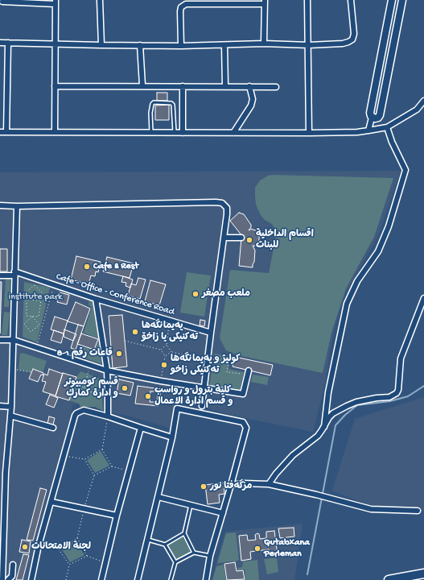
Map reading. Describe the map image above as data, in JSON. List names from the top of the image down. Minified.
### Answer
{"streets":{"street":["Cafe - Office - Conference Road"]},"parks":["institute park"],"places":["اقسام الداخلیة للبنات","Cafe & Rest","ملعب مصغر","پەیمانگەها تەکنیکی یا زاخۆ","قاعات رقم 1-8","كوليژ و په‌يمانگه‌ها ته‌كنيكى زاخو","قسم کومبیوتر و ادارة كمارك","كلية بترول و رواسب و قسم ادارة الاعمال","مزگەفتا نور","لجنة الامتحانات","Qutabxana Perleman"]}
